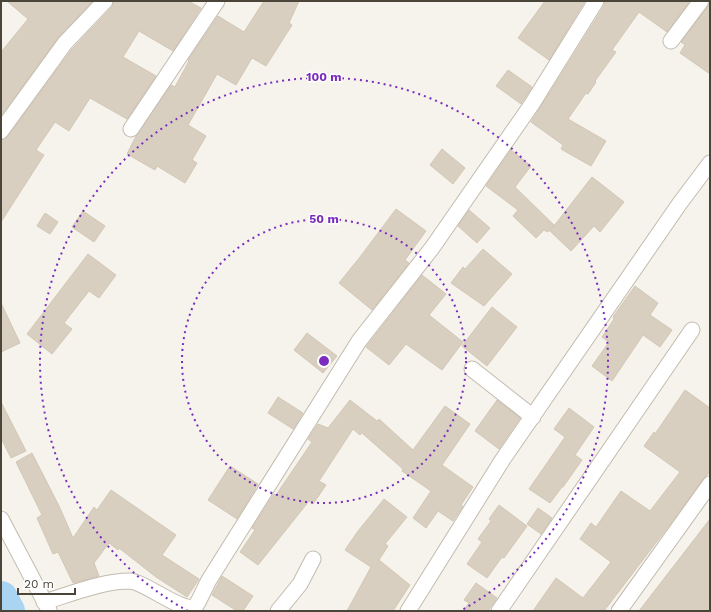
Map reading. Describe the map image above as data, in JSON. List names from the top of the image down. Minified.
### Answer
{"scale_bar":"20 m","rings":["100 m","50 m"]}
